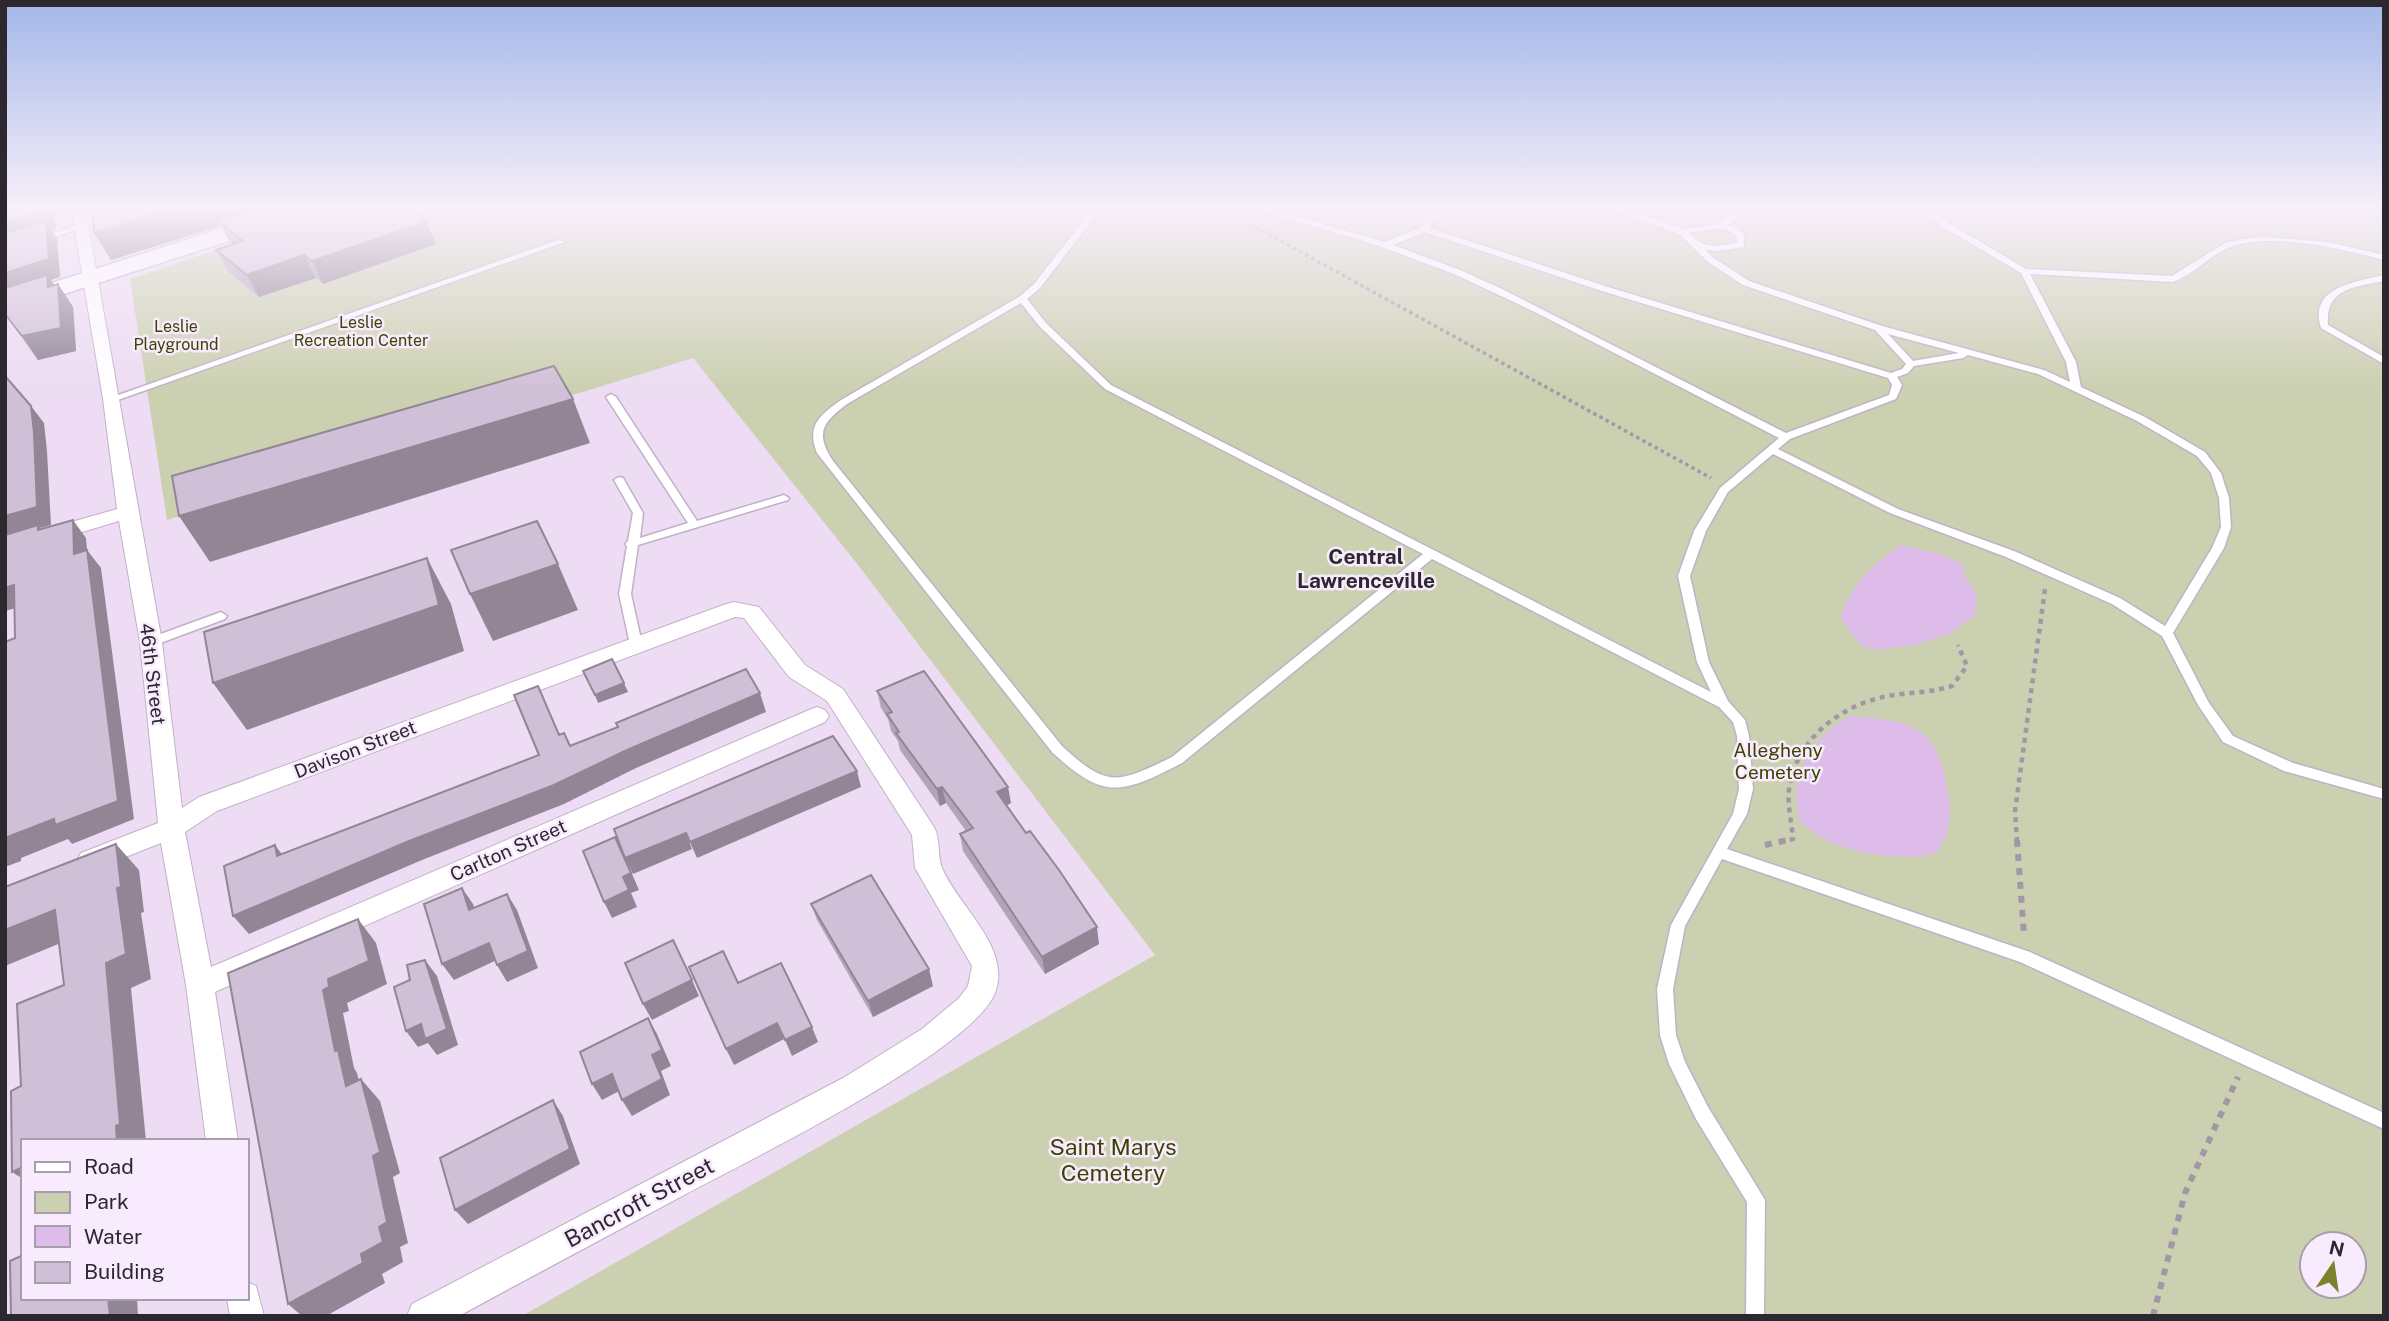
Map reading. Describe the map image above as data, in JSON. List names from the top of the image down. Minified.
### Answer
{"streets":{"street":["46th Street","Davison Street","Carlton Street","Bancroft Street"]},"crossings":[["46th Street","Davison Street"],["46th Street","Carlton Street"],["Davison Street","Bancroft Street"]],"districts":["Central Lawrenceville"],"parks":["Leslie Recreation Center","Leslie Playground","Allegheny Cemetery","Saint Marys Cemetery"],"legend":["Road","Park","Water","Building"],"north":"top"}
